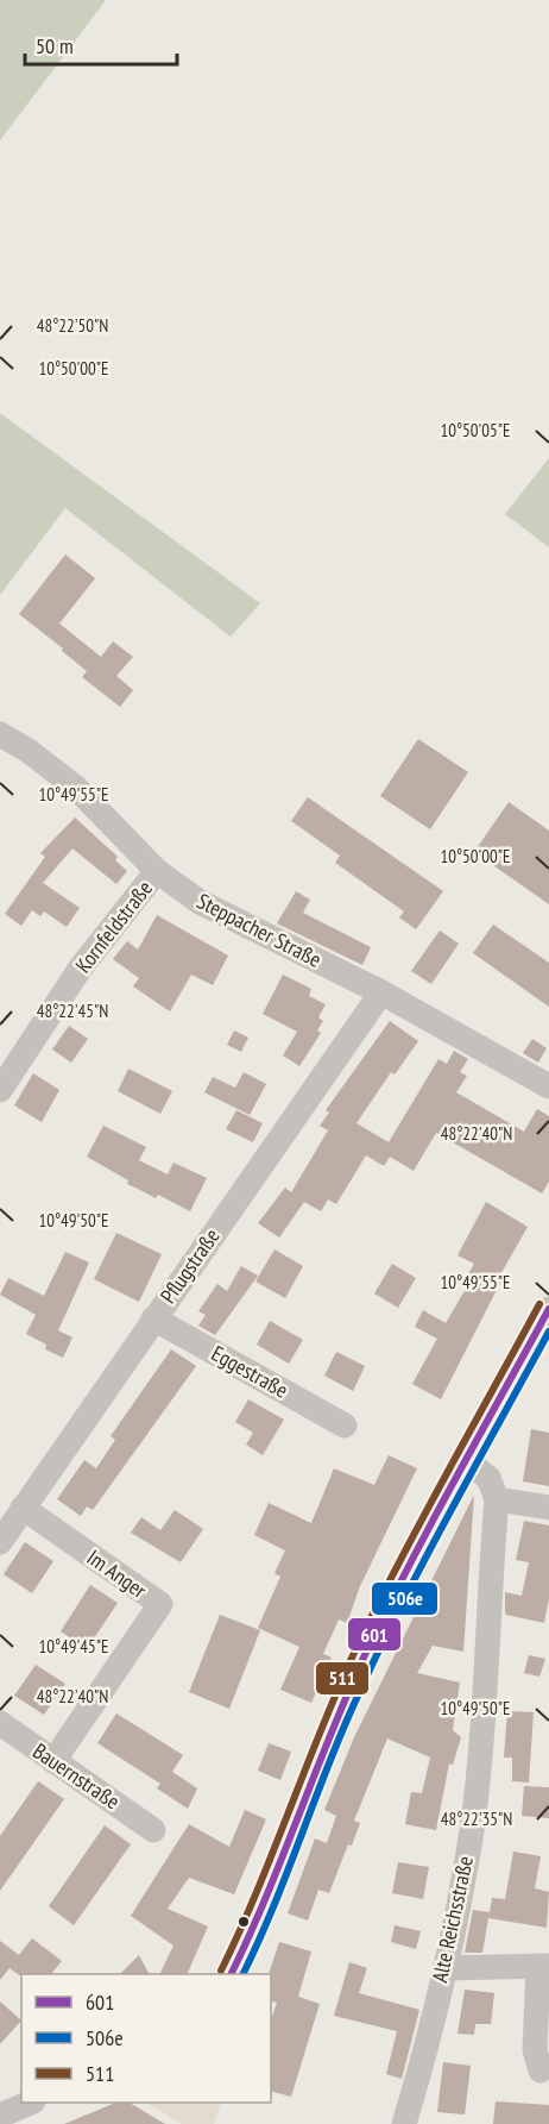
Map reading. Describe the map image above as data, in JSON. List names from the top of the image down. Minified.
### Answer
{"streets":{"street":["Kornfeldstraße","Steppacher Straße","Pflugstraße","Eggestraße","Im Anger","Bauernstraße","Alte Reichsstraße"]},"crossings":[["Kornfeldstraße","Steppacher Straße"],["Steppacher Straße","Pflugstraße"],["Pflugstraße","Eggestraße"],["Pflugstraße","Im Anger"],["Im Anger","Bauernstraße"]],"lines":["transit line 511","transit line 601","transit line 506e"],"legend":["601","506e","511"],"scale_bar":"50 m","coordinates":["48°22'50\"N","10°50'00\"E","10°50'05\"E","10°49'55\"E","48°22'45\"N","48°22'40\"N","10°49'50\"E","10°49'45\"E","48°22'35\"N"]}
